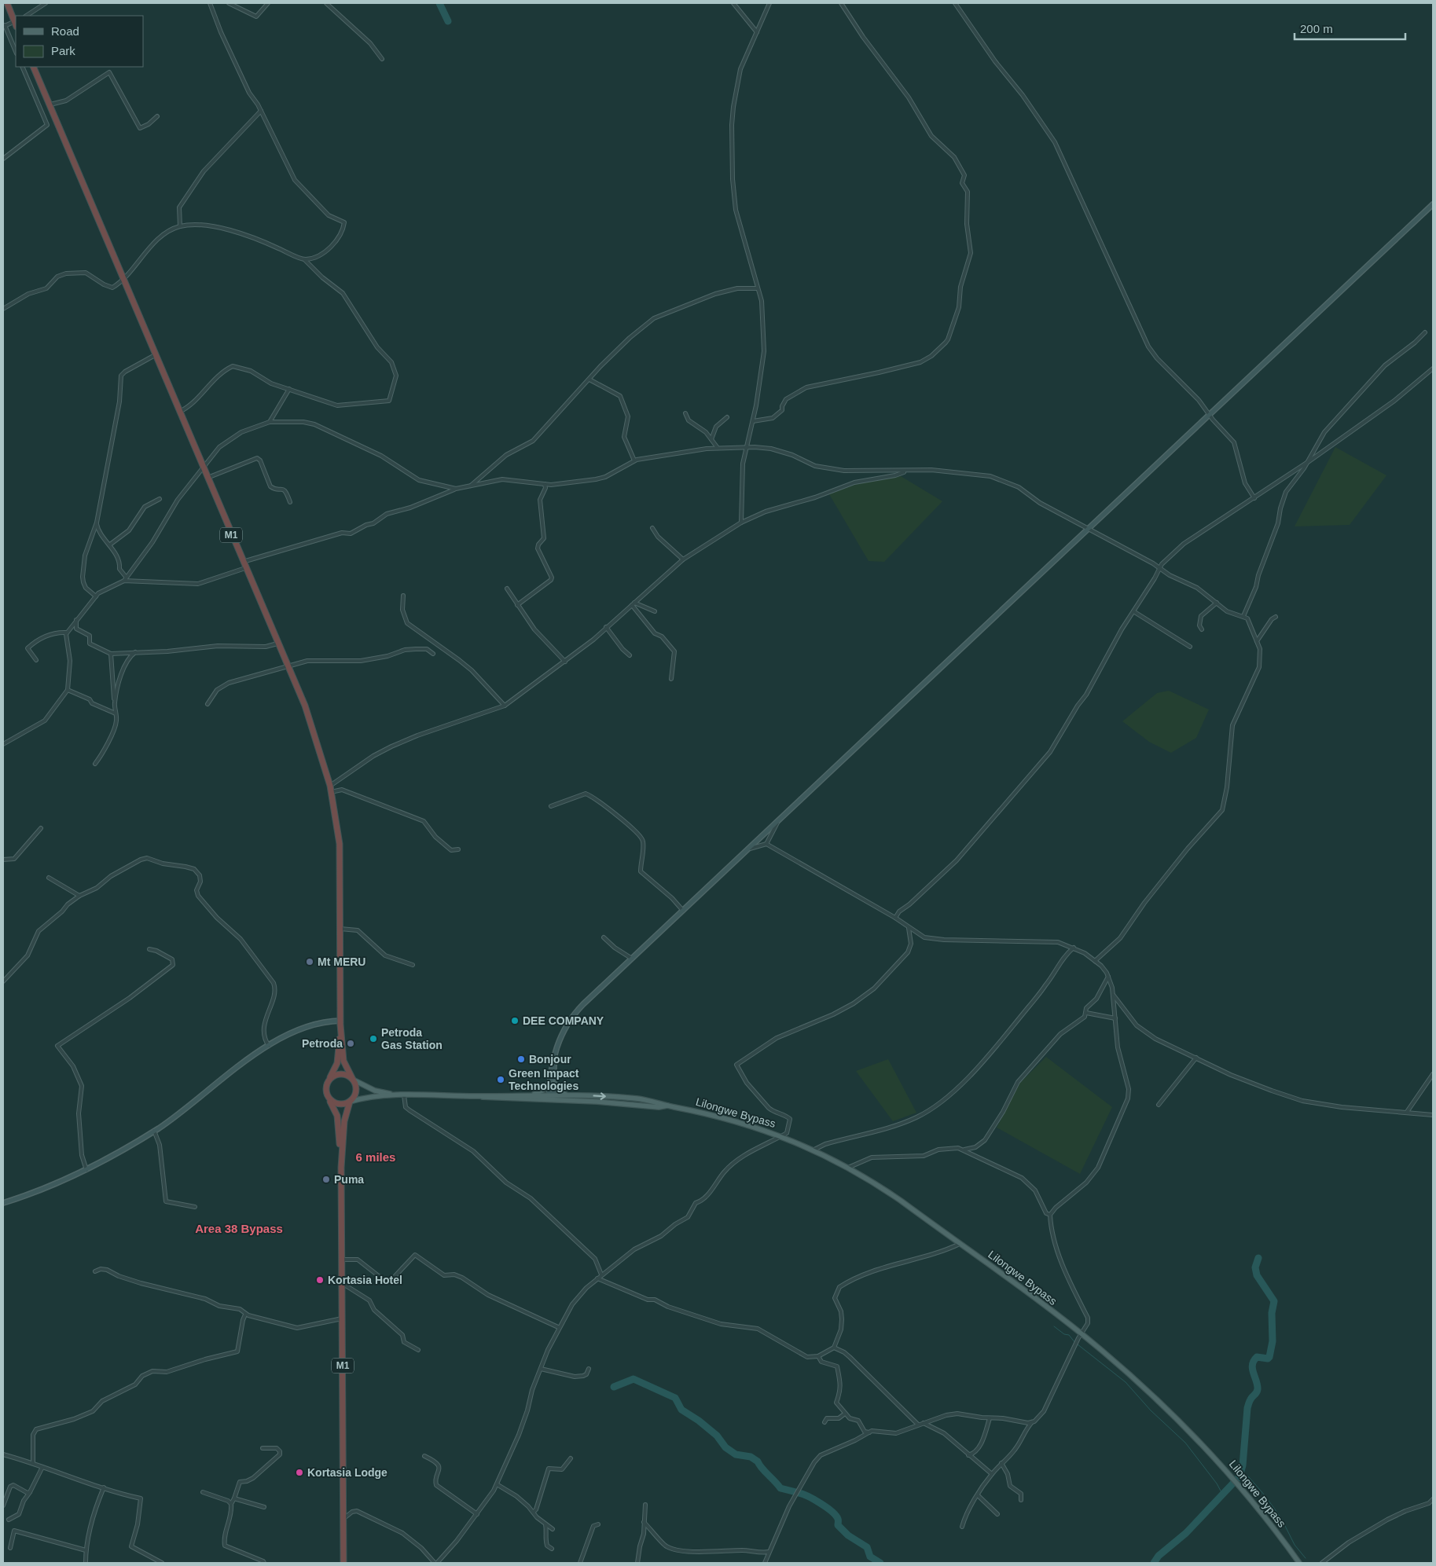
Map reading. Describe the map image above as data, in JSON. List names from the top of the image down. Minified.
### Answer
{"streets":{"highway":["M1"],"main road":["Lilongwe Bypass"]},"crossings":[["M1","Lilongwe Bypass"]],"districts":["6 miles","Area 38 Bypass"],"places":["Mt MERU","DEE COMPANY","Petroda Gas Station","Petroda","Bonjour","Green Impact Technologies","Puma","Kortasia Hotel","Kortasia Lodge"],"legend":["Road","Park"],"scale_bar":"200 m"}
